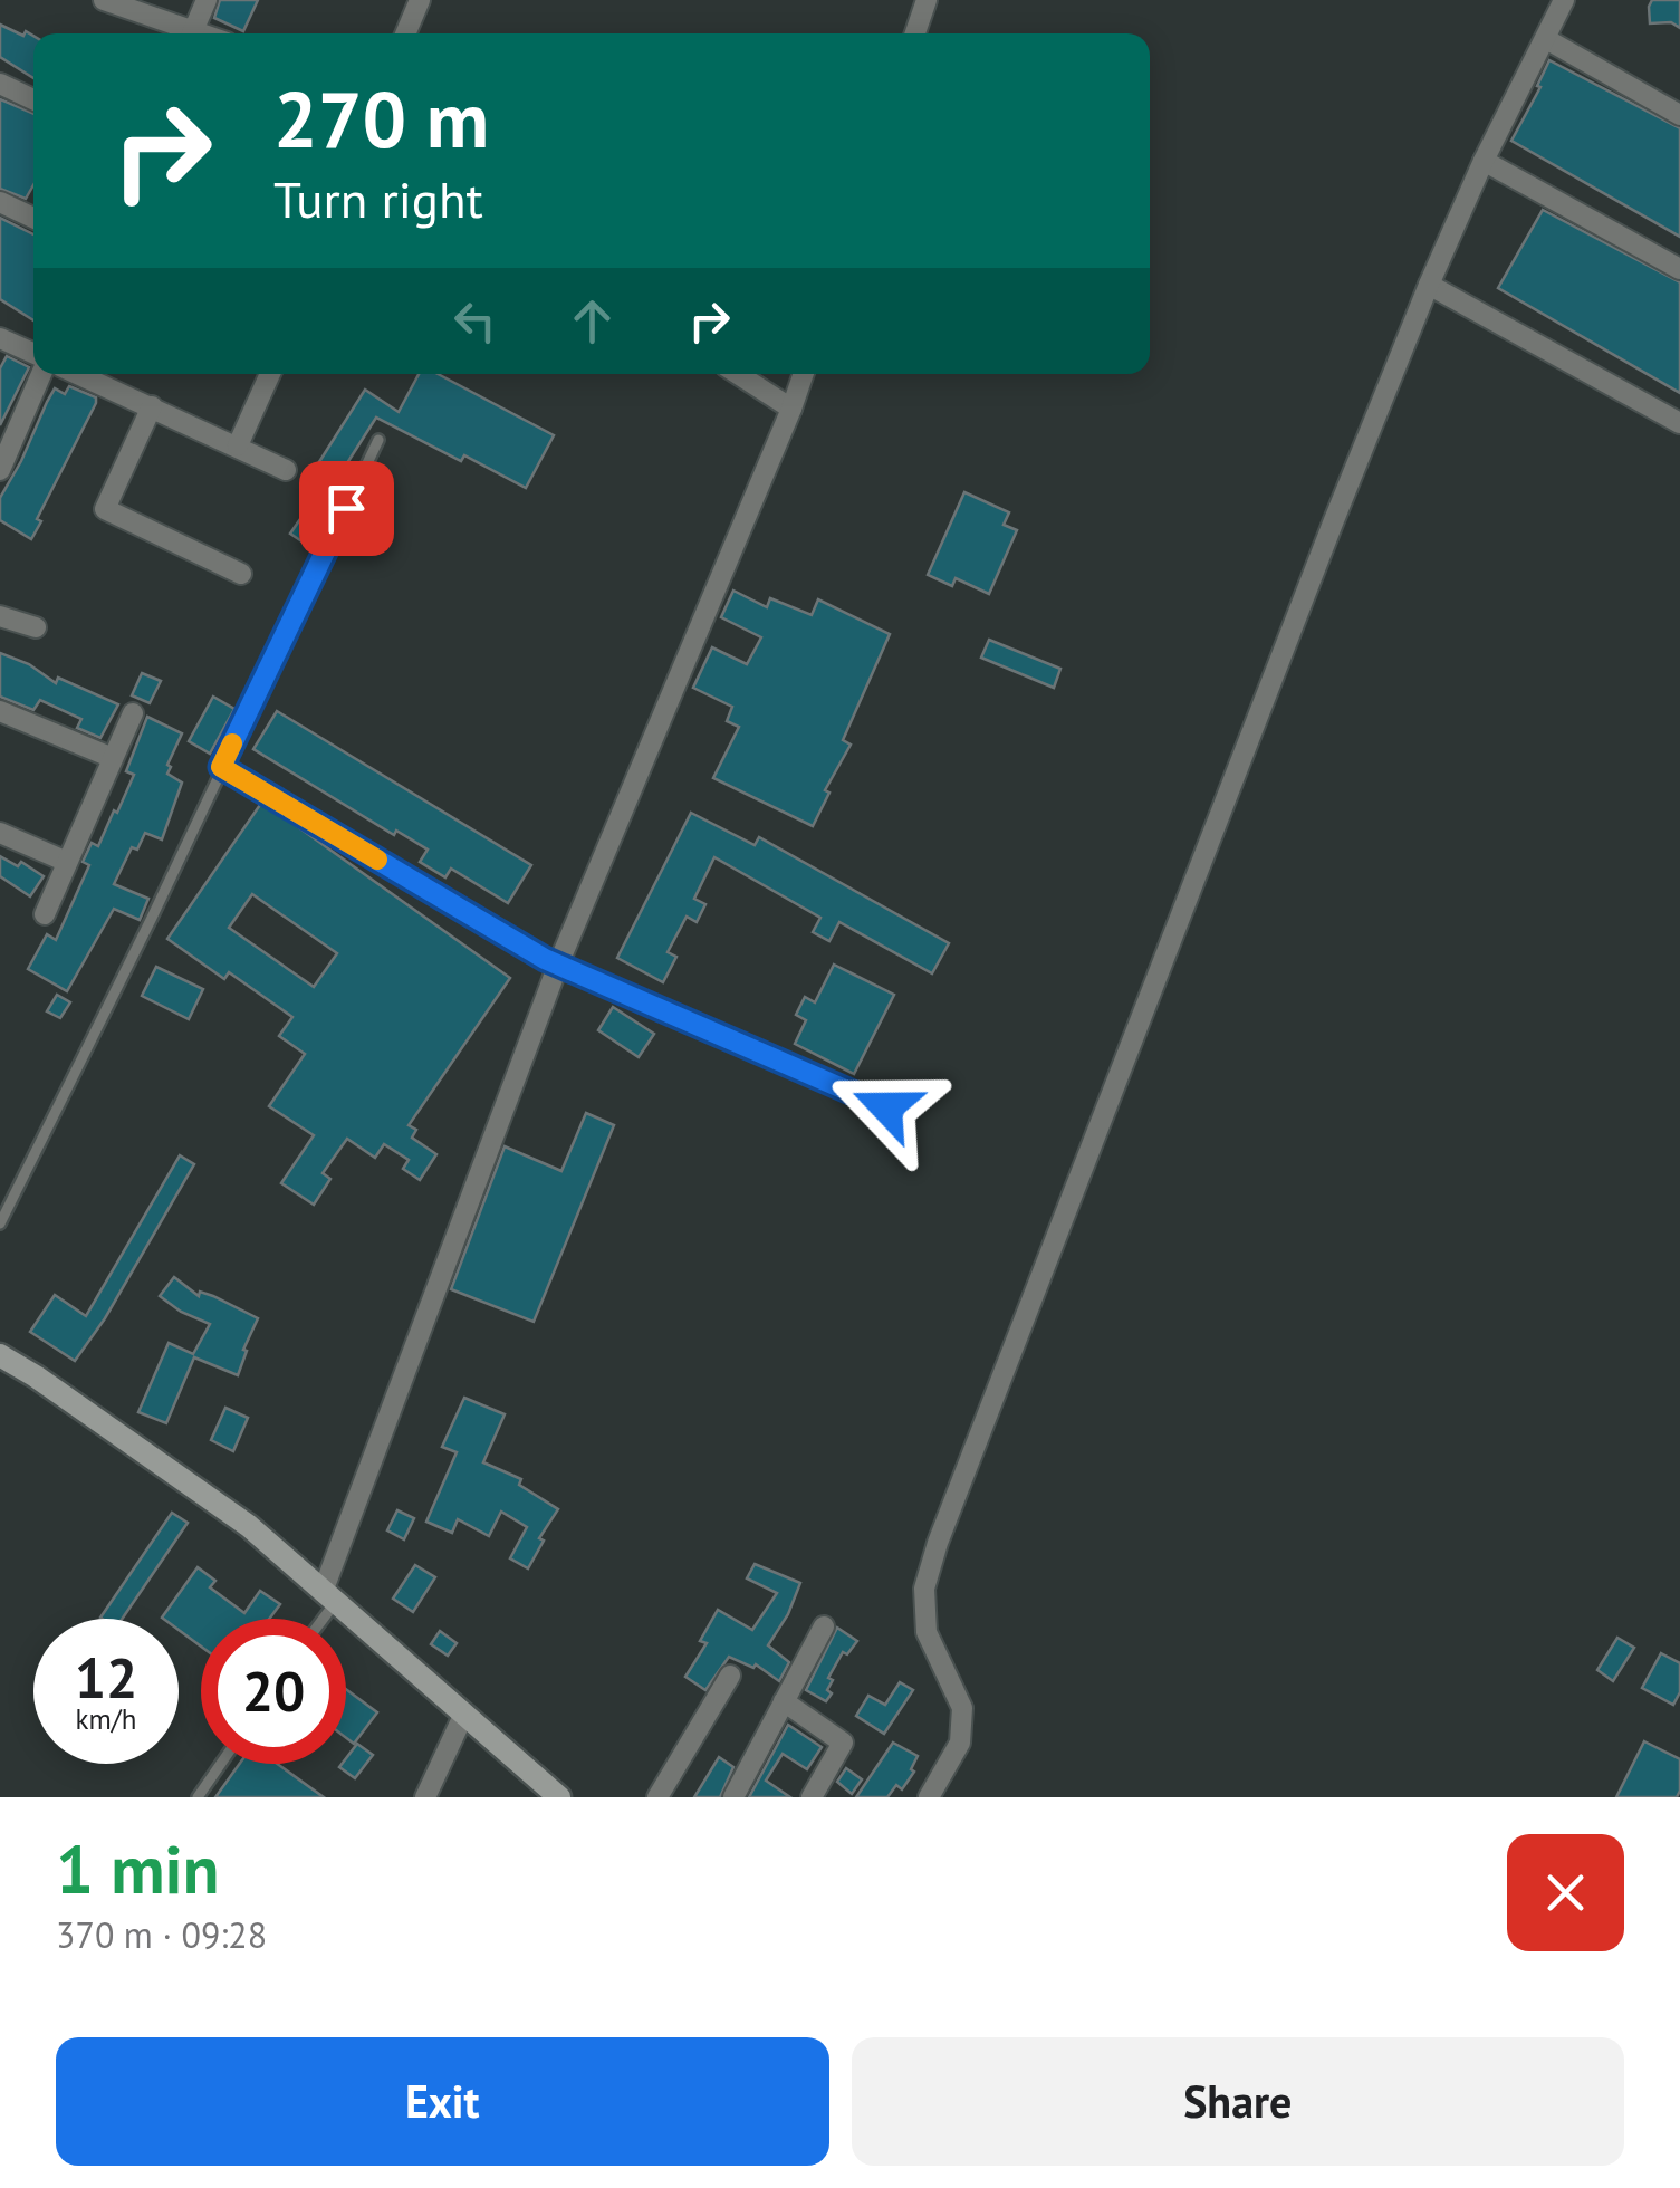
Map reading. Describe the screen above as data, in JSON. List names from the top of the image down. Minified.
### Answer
{"page":{"turn":["270 m","Turn right"],"speed":"12 km/h","limit":"20","heading":["1 min","370 m · 09:28"],"buttons":["Exit","Share"]}}
